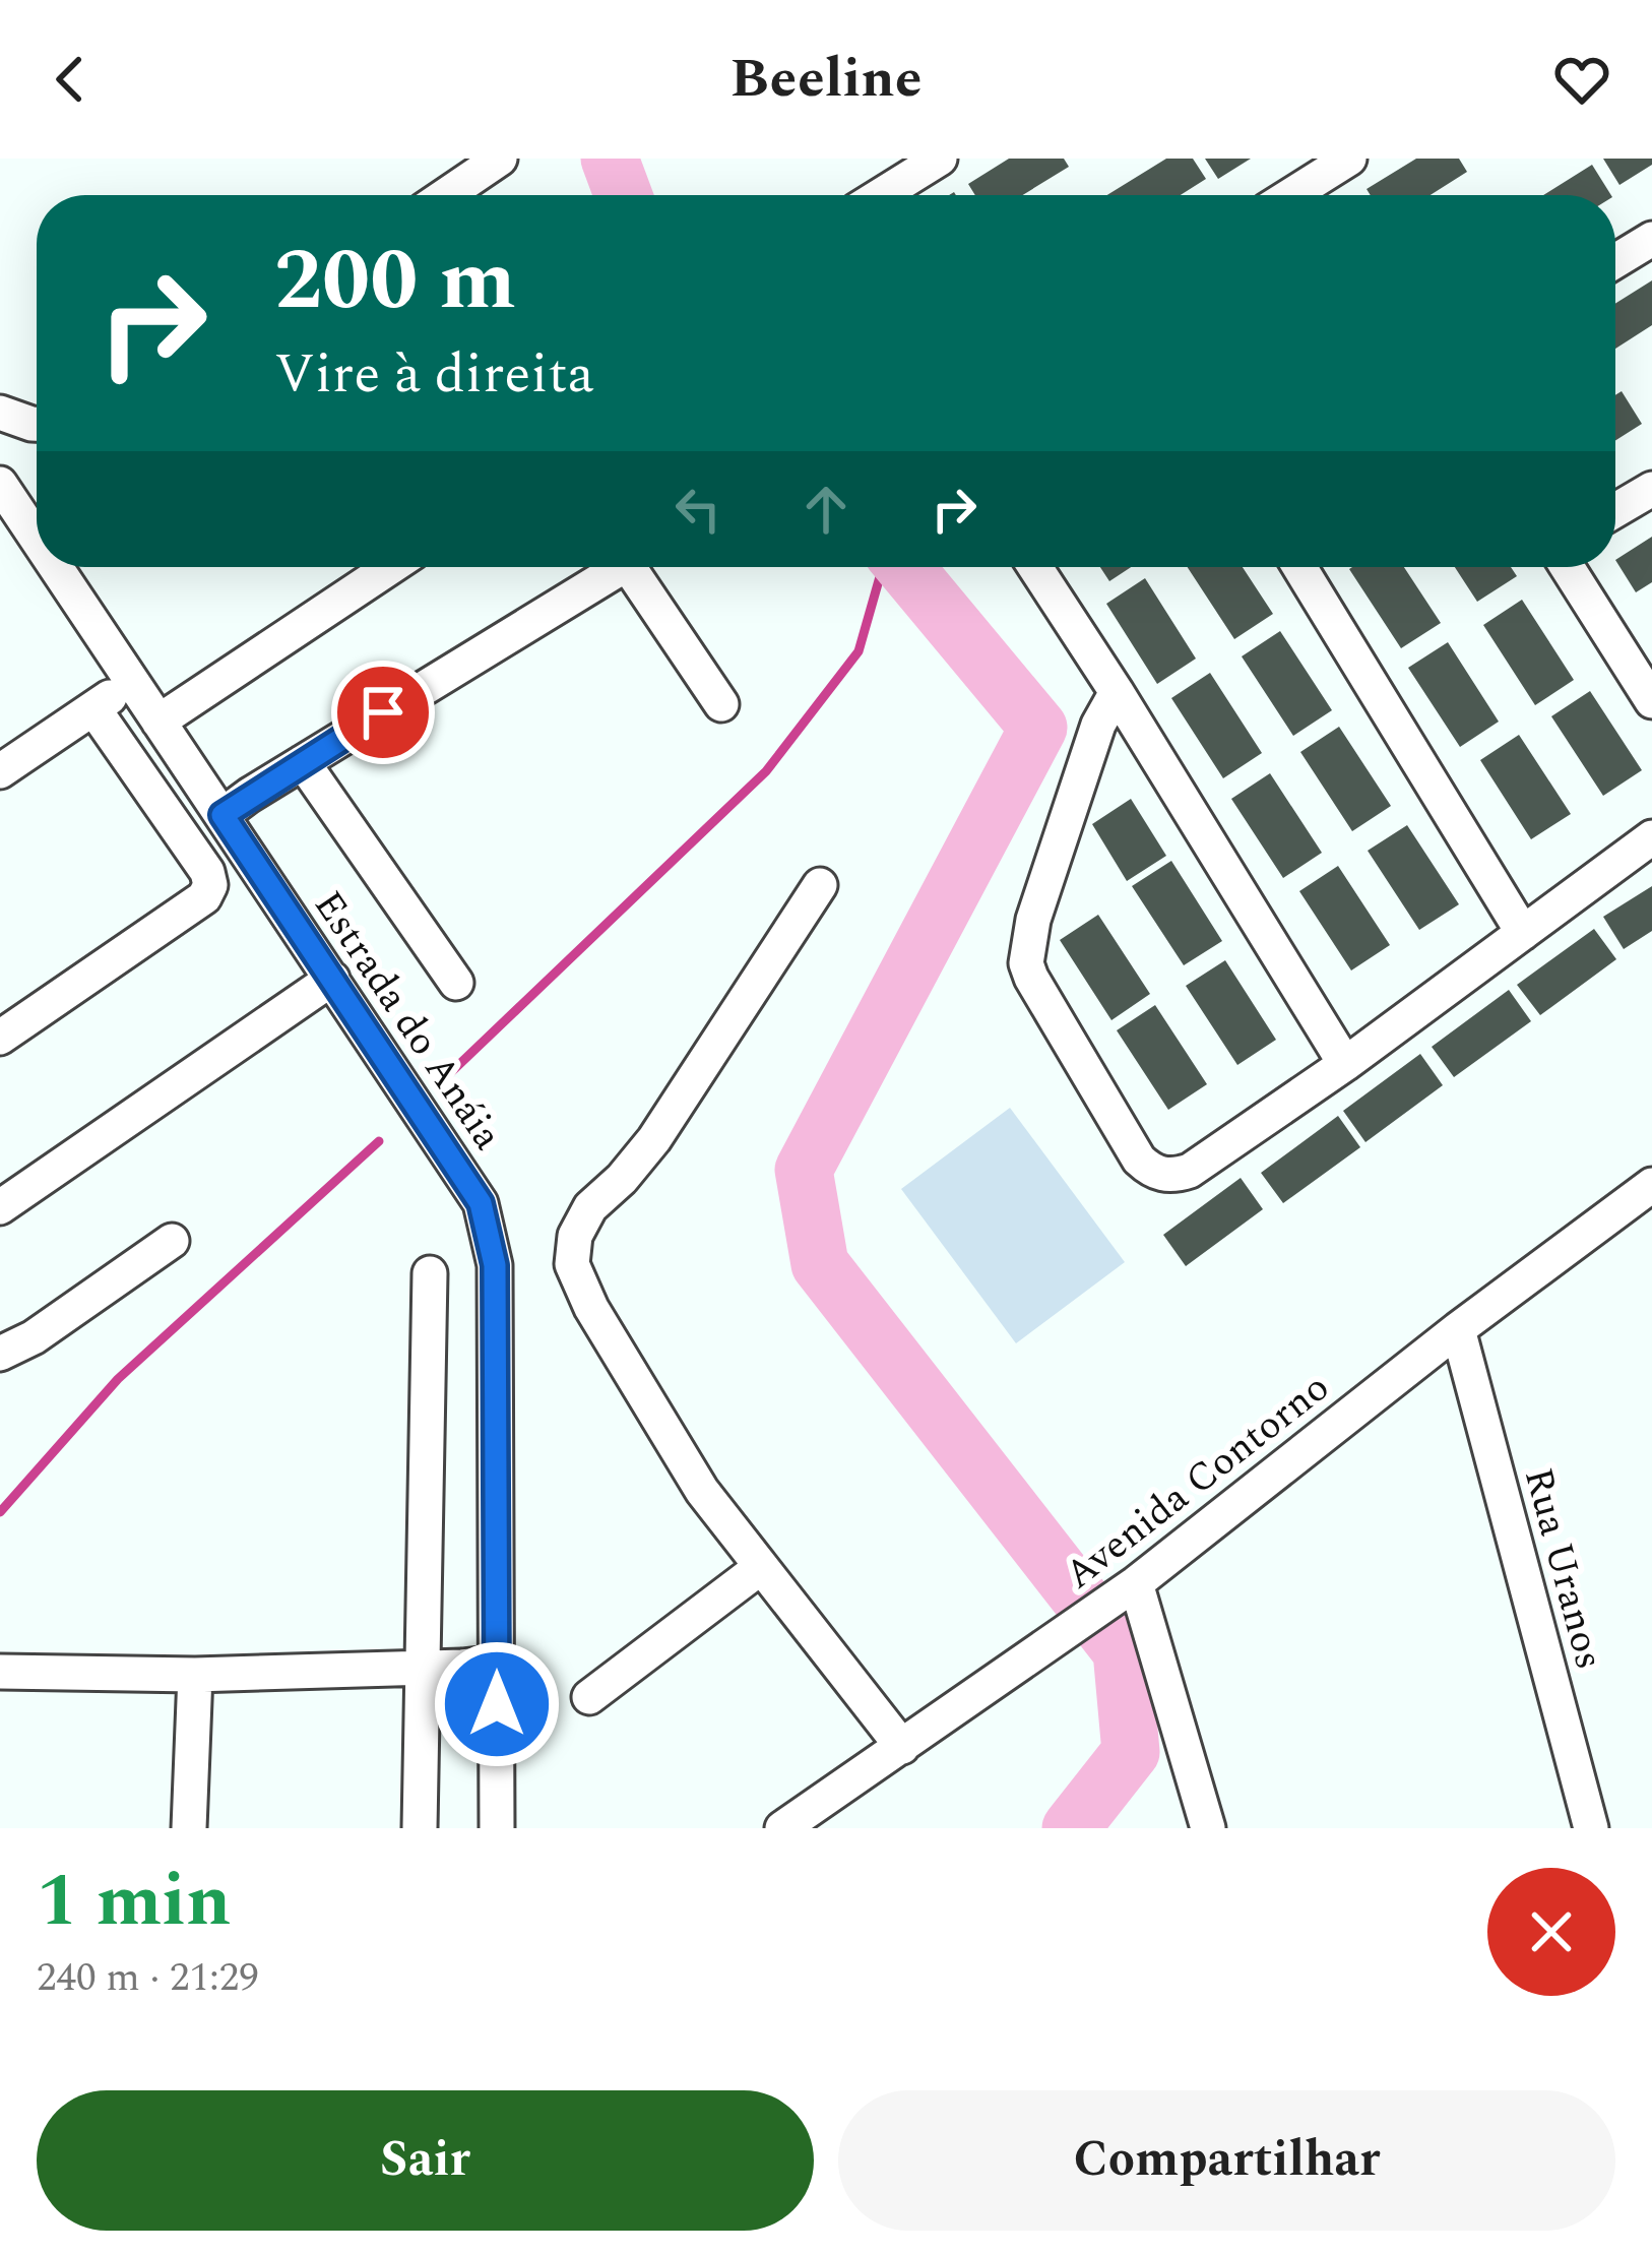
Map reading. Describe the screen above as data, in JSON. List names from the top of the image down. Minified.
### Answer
{"streets":{"street":["Estrada do Anáia","Avenida Contorno","Rua Uranos"]},"crossings":[["Avenida Contorno","Rua Uranos"]],"page":{"header":"Beeline","turn":["200 m","Vire à direita"],"heading":["1 min","240 m · 21:29"],"buttons":["Sair","Compartilhar"]}}
